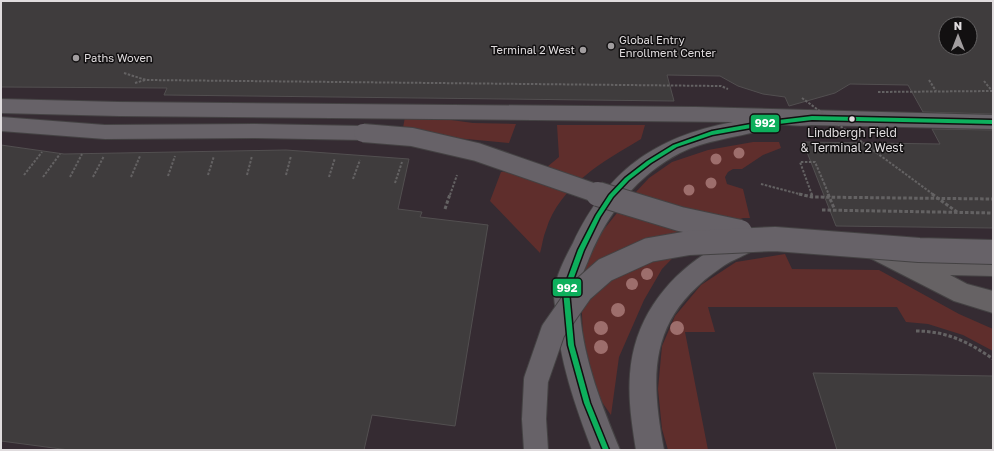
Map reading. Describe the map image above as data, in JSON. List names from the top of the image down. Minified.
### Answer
{"places":["Global Entry Enrollment Center","Terminal 2 West","Paths Woven","Lindbergh Field & Terminal 2 West"],"lines":["transit line 992"],"north":"top"}
